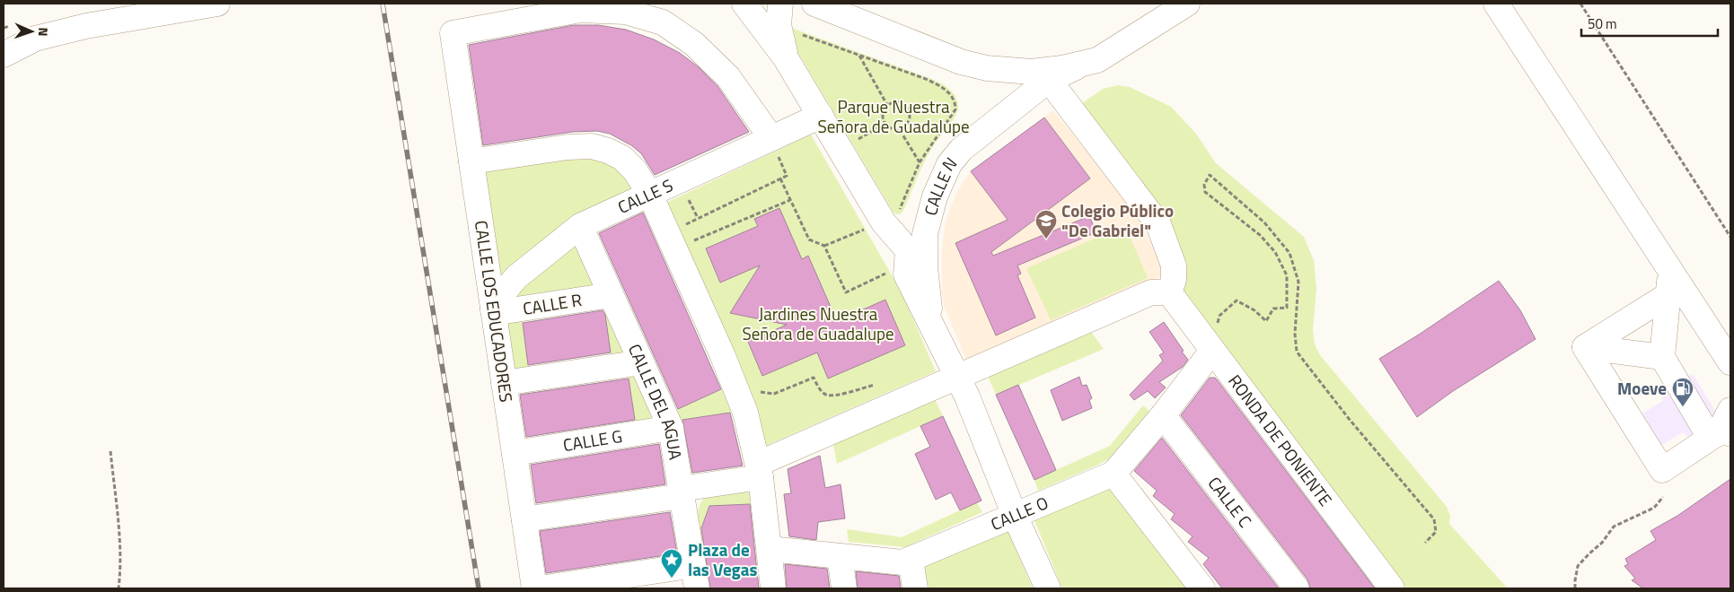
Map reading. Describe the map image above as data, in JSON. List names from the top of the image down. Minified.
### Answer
{"streets":{"street":["CALLE N","CALLE S","CALLE R","CALLE LOS EDUCADORES","CALLE DEL AGUA","CALLE G","RONDA DE PONIENTE","CALLE C","CALLE O"]},"crossings":[["CALLE S","CALLE R"],["CALLE S","CALLE LOS EDUCADORES"],["CALLE S","CALLE DEL AGUA"],["CALLE R","CALLE LOS EDUCADORES"],["CALLE R","CALLE DEL AGUA"],["CALLE LOS EDUCADORES","CALLE G"],["CALLE DEL AGUA","CALLE G"],["RONDA DE PONIENTE","CALLE O"],["CALLE C","CALLE O"]],"parks":["Parque Nuestra Señora de Guadalupe","Jardines Nuestra Señora de Guadalupe"],"places":{"school or university":["Colegio Público \"De Gabriel\""],"fuel station":["Moeve"],"place":["Plaza de las Vegas"]},"scale_bar":"50 m","north":"right"}
